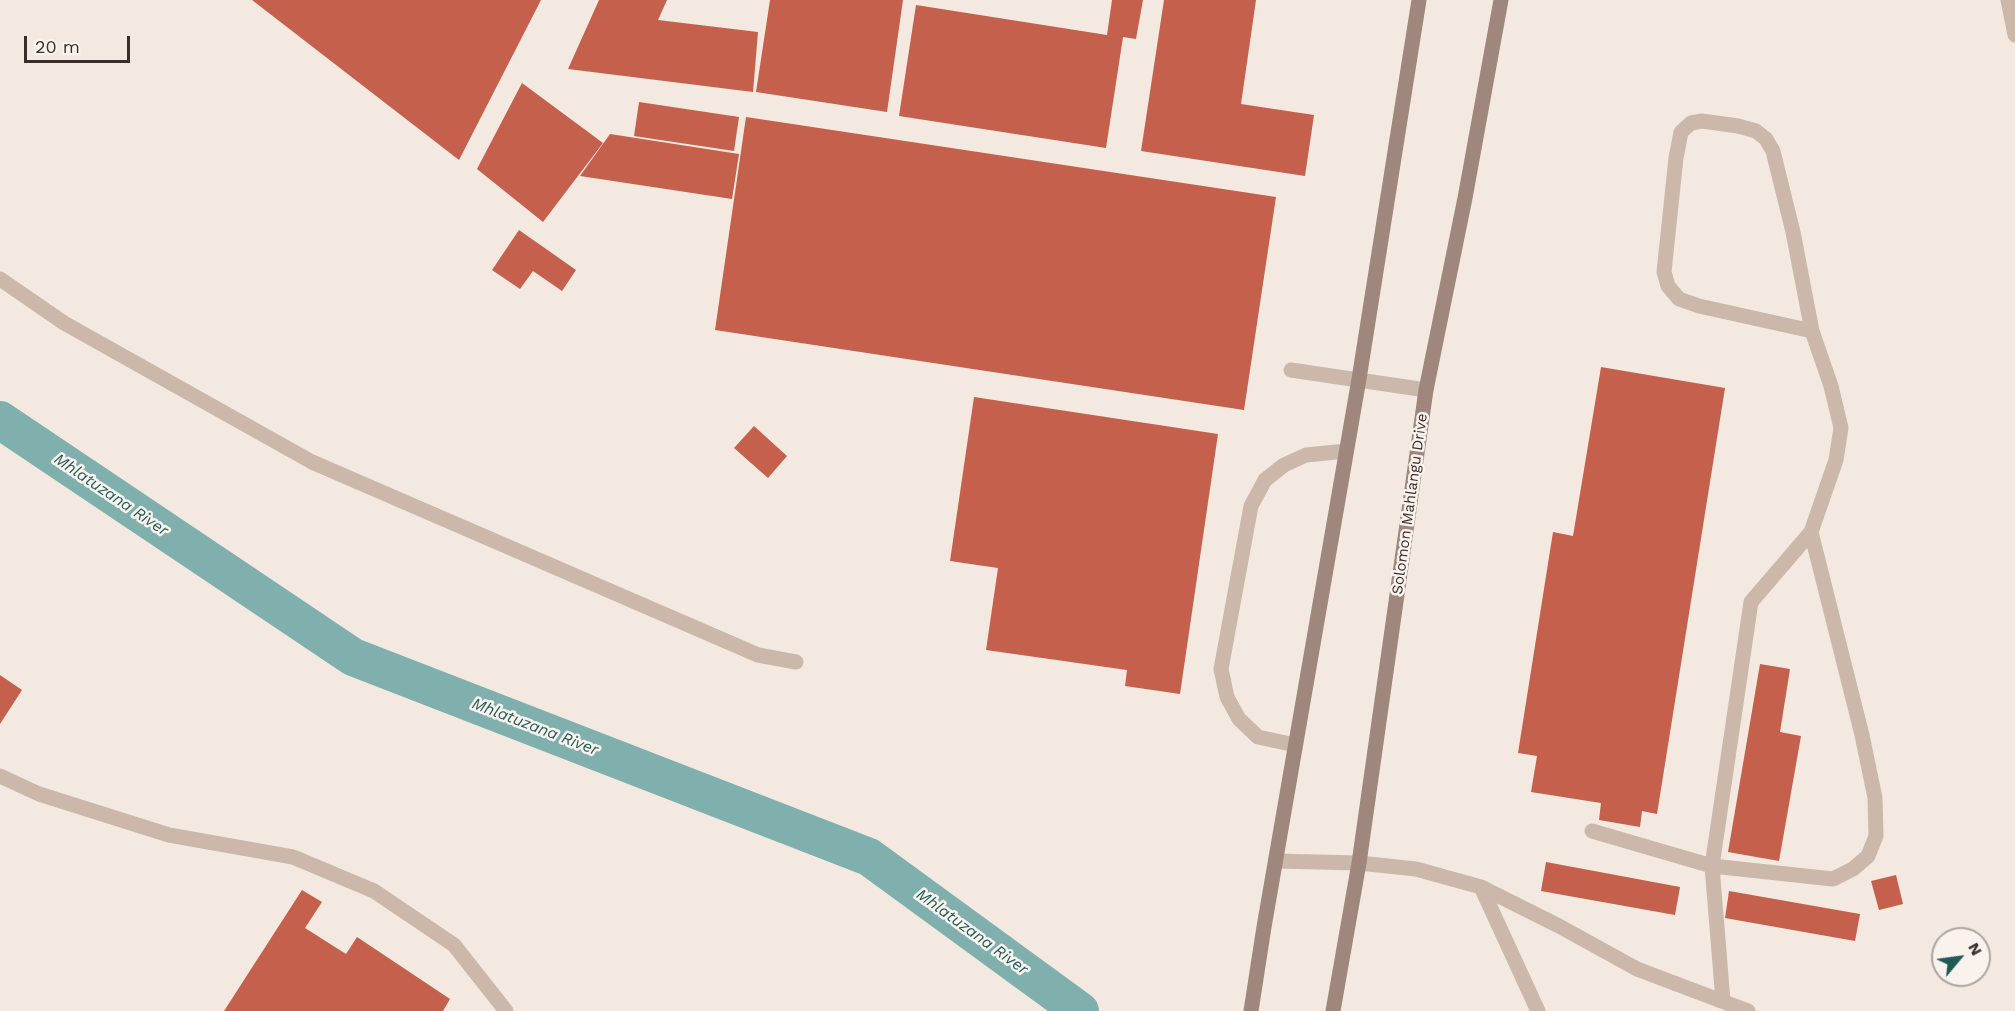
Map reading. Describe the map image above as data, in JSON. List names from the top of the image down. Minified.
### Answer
{"streets":{"main road":["Solomon Mahlangu Drive"]},"water":["Mhlatuzana River"],"scale_bar":"20 m","north":"top right"}
